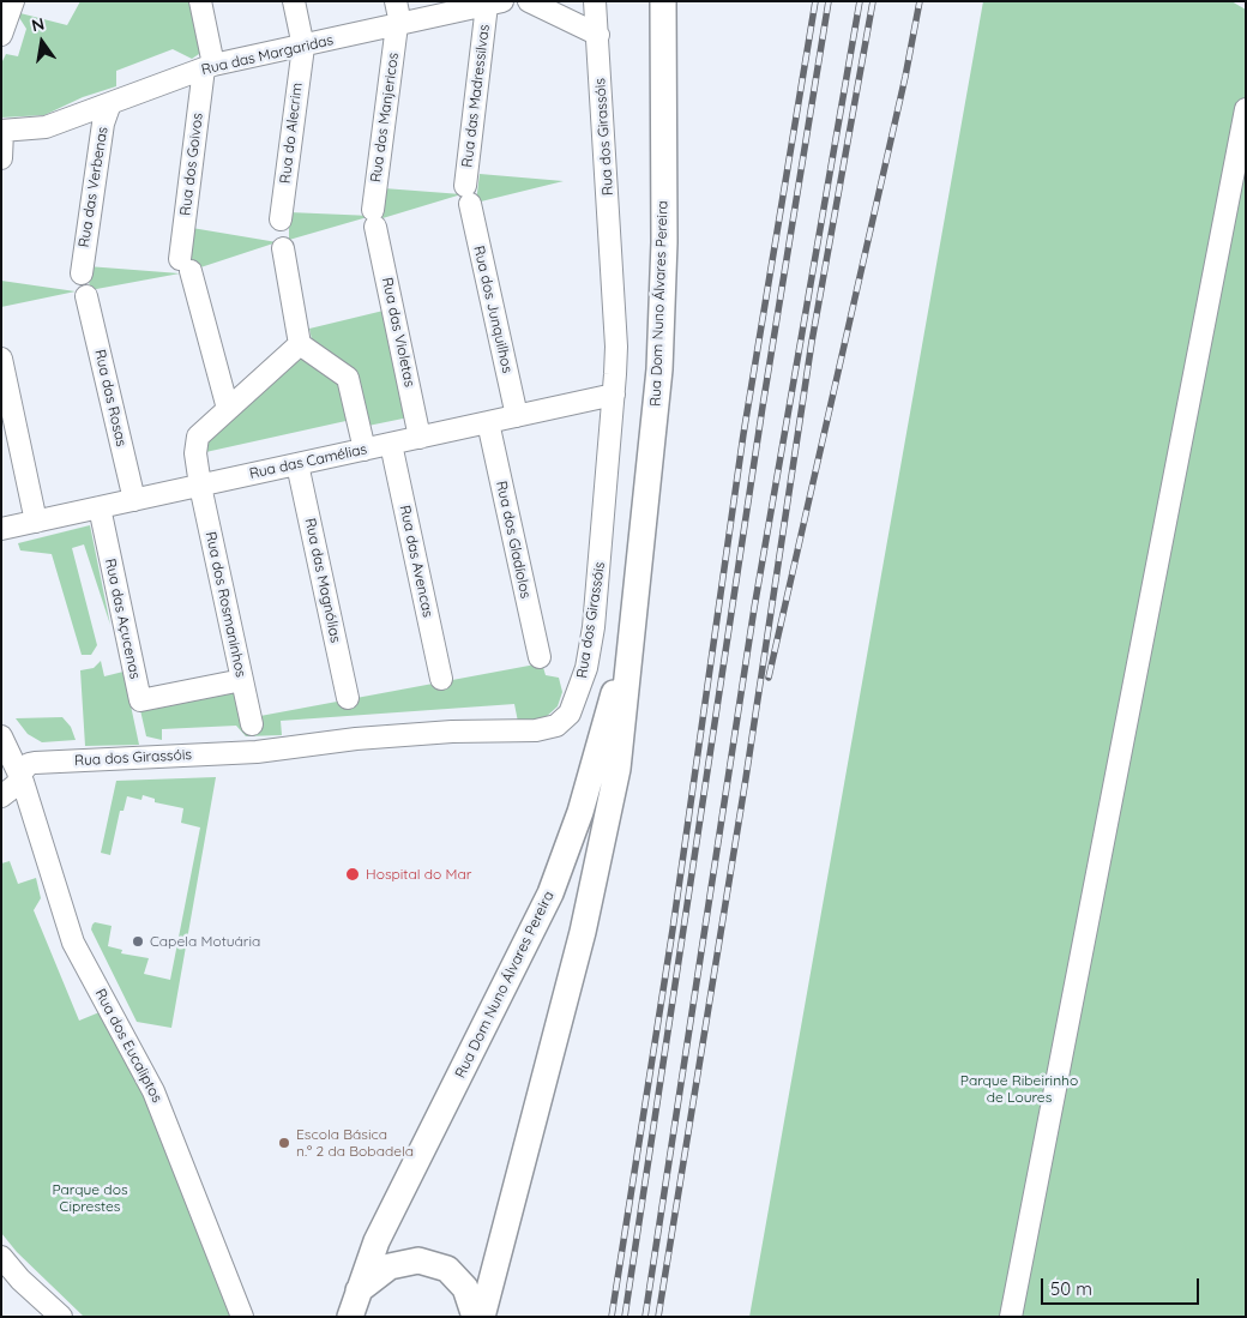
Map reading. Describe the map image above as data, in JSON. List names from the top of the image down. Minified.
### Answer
{"streets":{"main road":["Rua Dom Nuno Álvares Pereira"],"street":["Rua das Margaridas","Rua das Madressilvas","Rua dos Manjericos","Rua do Alecrim","Rua dos Girassóis","Rua dos Goivos","Rua das Verbenas","Rua dos Junquilhos","Rua das Violetas","Rua das Rosas","Rua das Camélias","Rua dos Gladíolos","Rua das Avencas","Rua das Magnólias","Rua dos Rosmaninhos","Rua das Açucenas","Rua dos Eucaliptos"]},"crossings":[["Rua das Margaridas","Rua das Madressilvas"],["Rua das Margaridas","Rua dos Manjericos"],["Rua das Margaridas","Rua do Alecrim"],["Rua das Margaridas","Rua dos Goivos"],["Rua das Margaridas","Rua das Verbenas"],["Rua das Madressilvas","Rua dos Junquilhos"],["Rua dos Manjericos","Rua das Violetas"],["Rua dos Girassóis","Rua das Camélias"],["Rua dos Girassóis","Rua dos Eucaliptos"],["Rua dos Goivos","Rua dos Rosmaninhos"],["Rua dos Junquilhos","Rua das Camélias"],["Rua das Violetas","Rua das Camélias"],["Rua das Rosas","Rua das Camélias"],["Rua das Camélias","Rua dos Gladíolos"],["Rua das Camélias","Rua das Avencas"],["Rua das Camélias","Rua das Magnólias"],["Rua das Camélias","Rua dos Rosmaninhos"],["Rua das Camélias","Rua das Açucenas"],["Rua dos Rosmaninhos","Rua das Açucenas"]],"parks":["Parque Ribeirinho de Loures","Parque dos Ciprestes"],"places":["Hospital do Mar","Capela Motuária","Escola Básica n.º 2 da Bobadela"],"scale_bar":"50 m","north":"top"}
